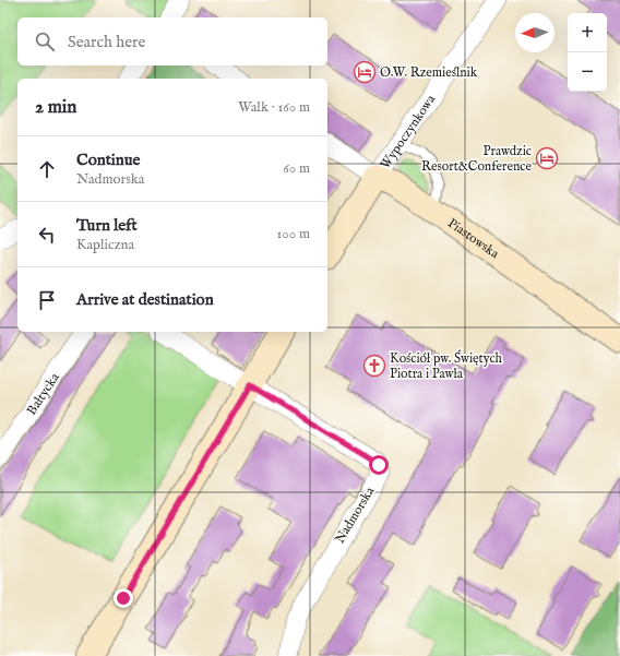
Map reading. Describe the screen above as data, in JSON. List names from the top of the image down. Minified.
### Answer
{"streets":{"street":["Wypoczynkowa","Piastowska","Bałtycka","Nadmorska"]},"crossings":[["Wypoczynkowa","Piastowska"]],"places":{"hotel":["O.W. Rzemieślnik","Prawdzic Resort&Conference"],"church":["Kościół pw. Świętych Piotra i Pawła"]},"north":"left","page":{"map_buttons":["+","−"],"search":"Search here","heading":["2 min","Walk · 160 m"],"list":[["Continue","Nadmorska","60 m"],["Turn left","Kapliczna","100 m"],"Arrive at destination"]}}
